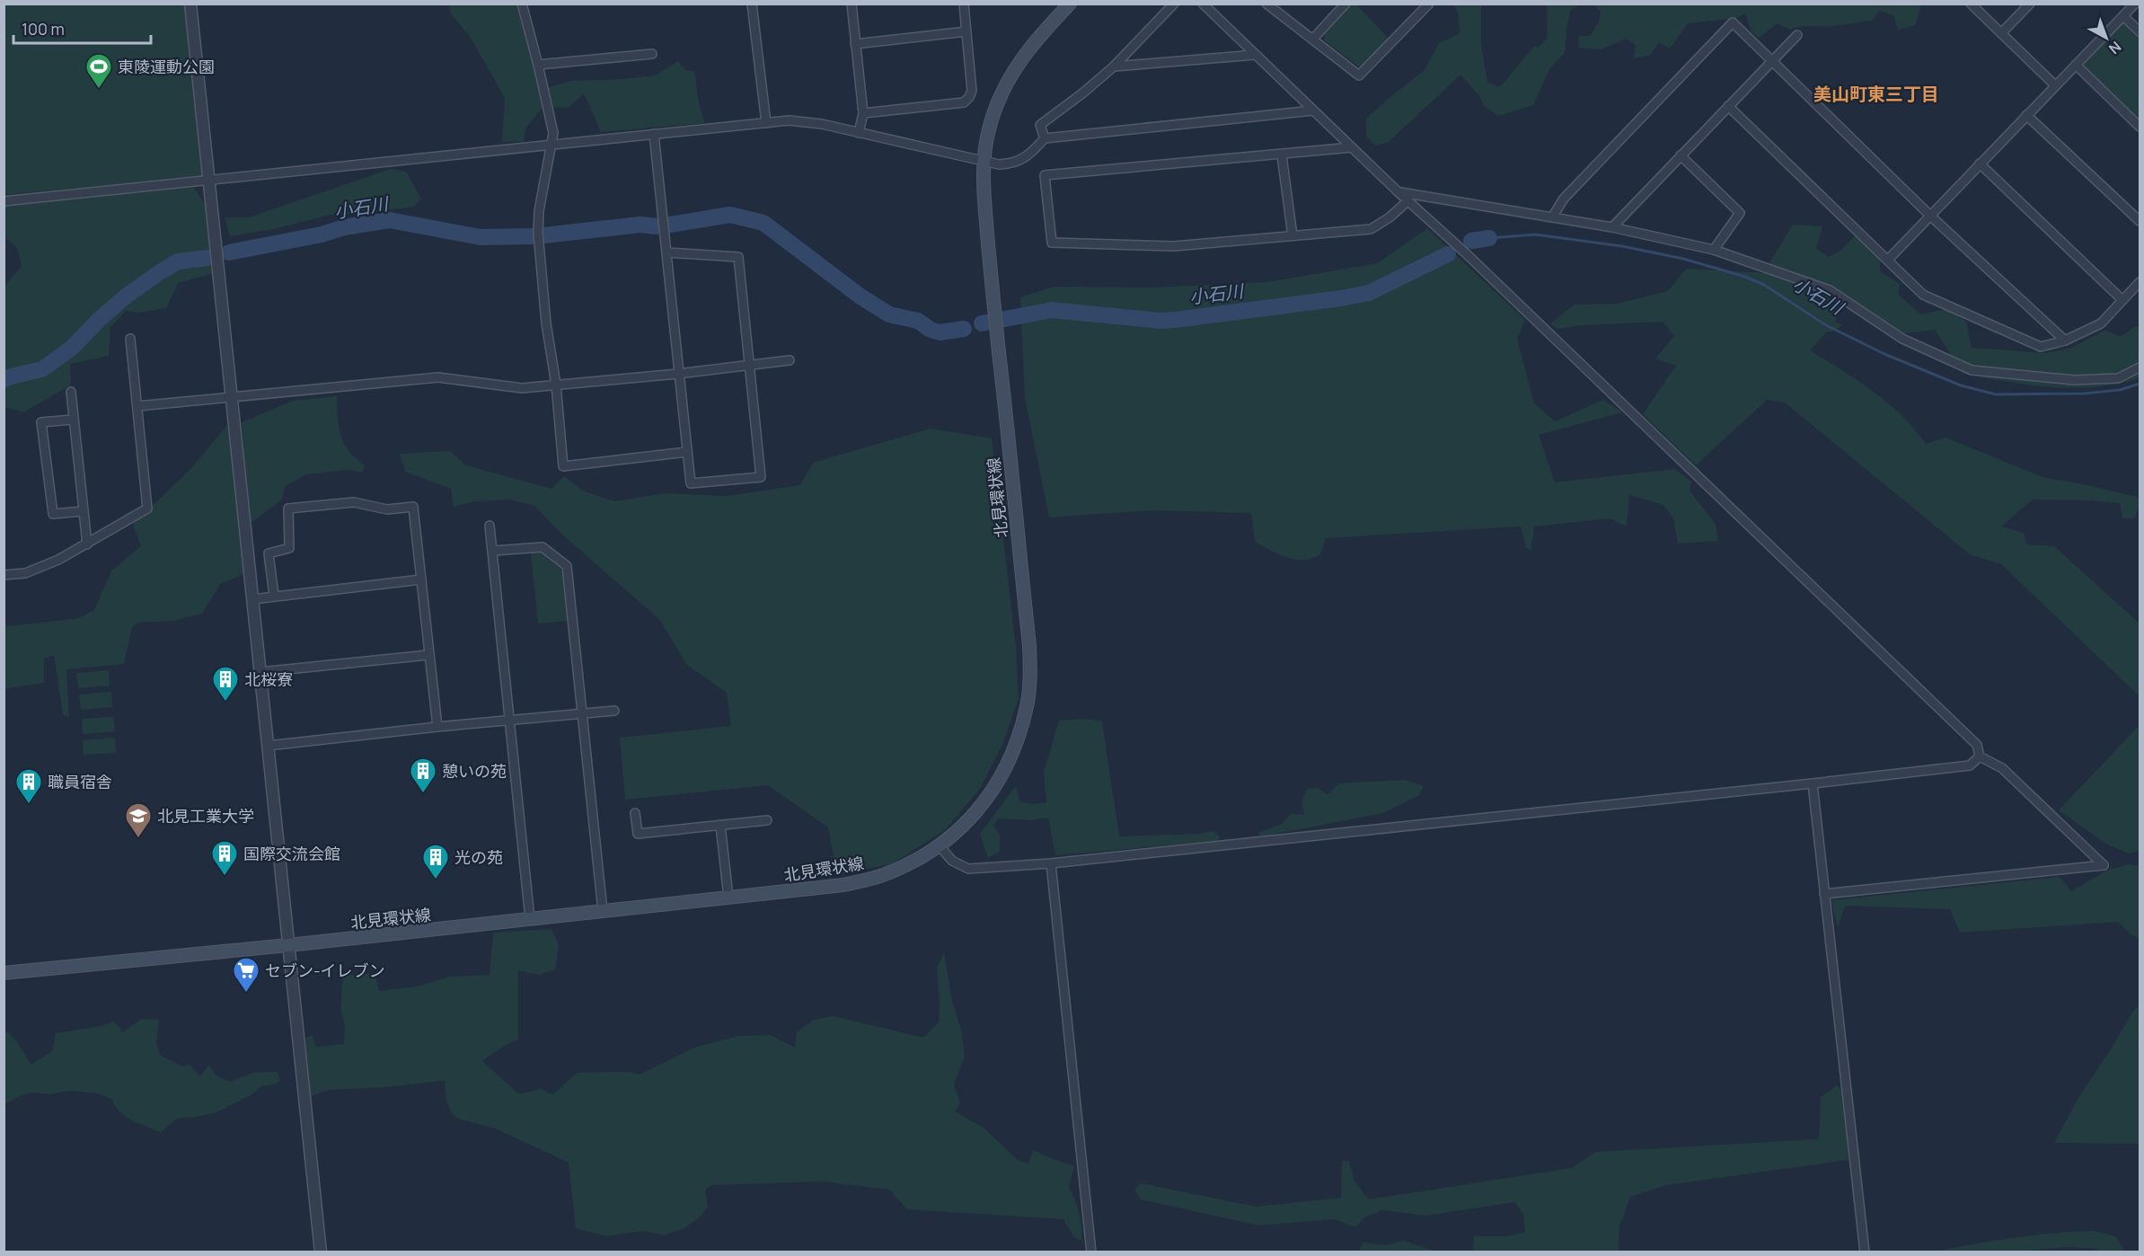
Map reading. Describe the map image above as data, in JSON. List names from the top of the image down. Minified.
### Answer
{"streets":{"main road":["北見環状線"]},"districts":["美山町東三丁目"],"water":["小石川"],"places":{"sports":["東陵運動公園"],"building":["北桜寮","憩いの苑","職員宿舎","国際交流会館","光の苑"],"school or university":["北見工業大学"],"supermarket":["セブン-イレブン"]},"scale_bar":"100 m","north":"bottom right"}
